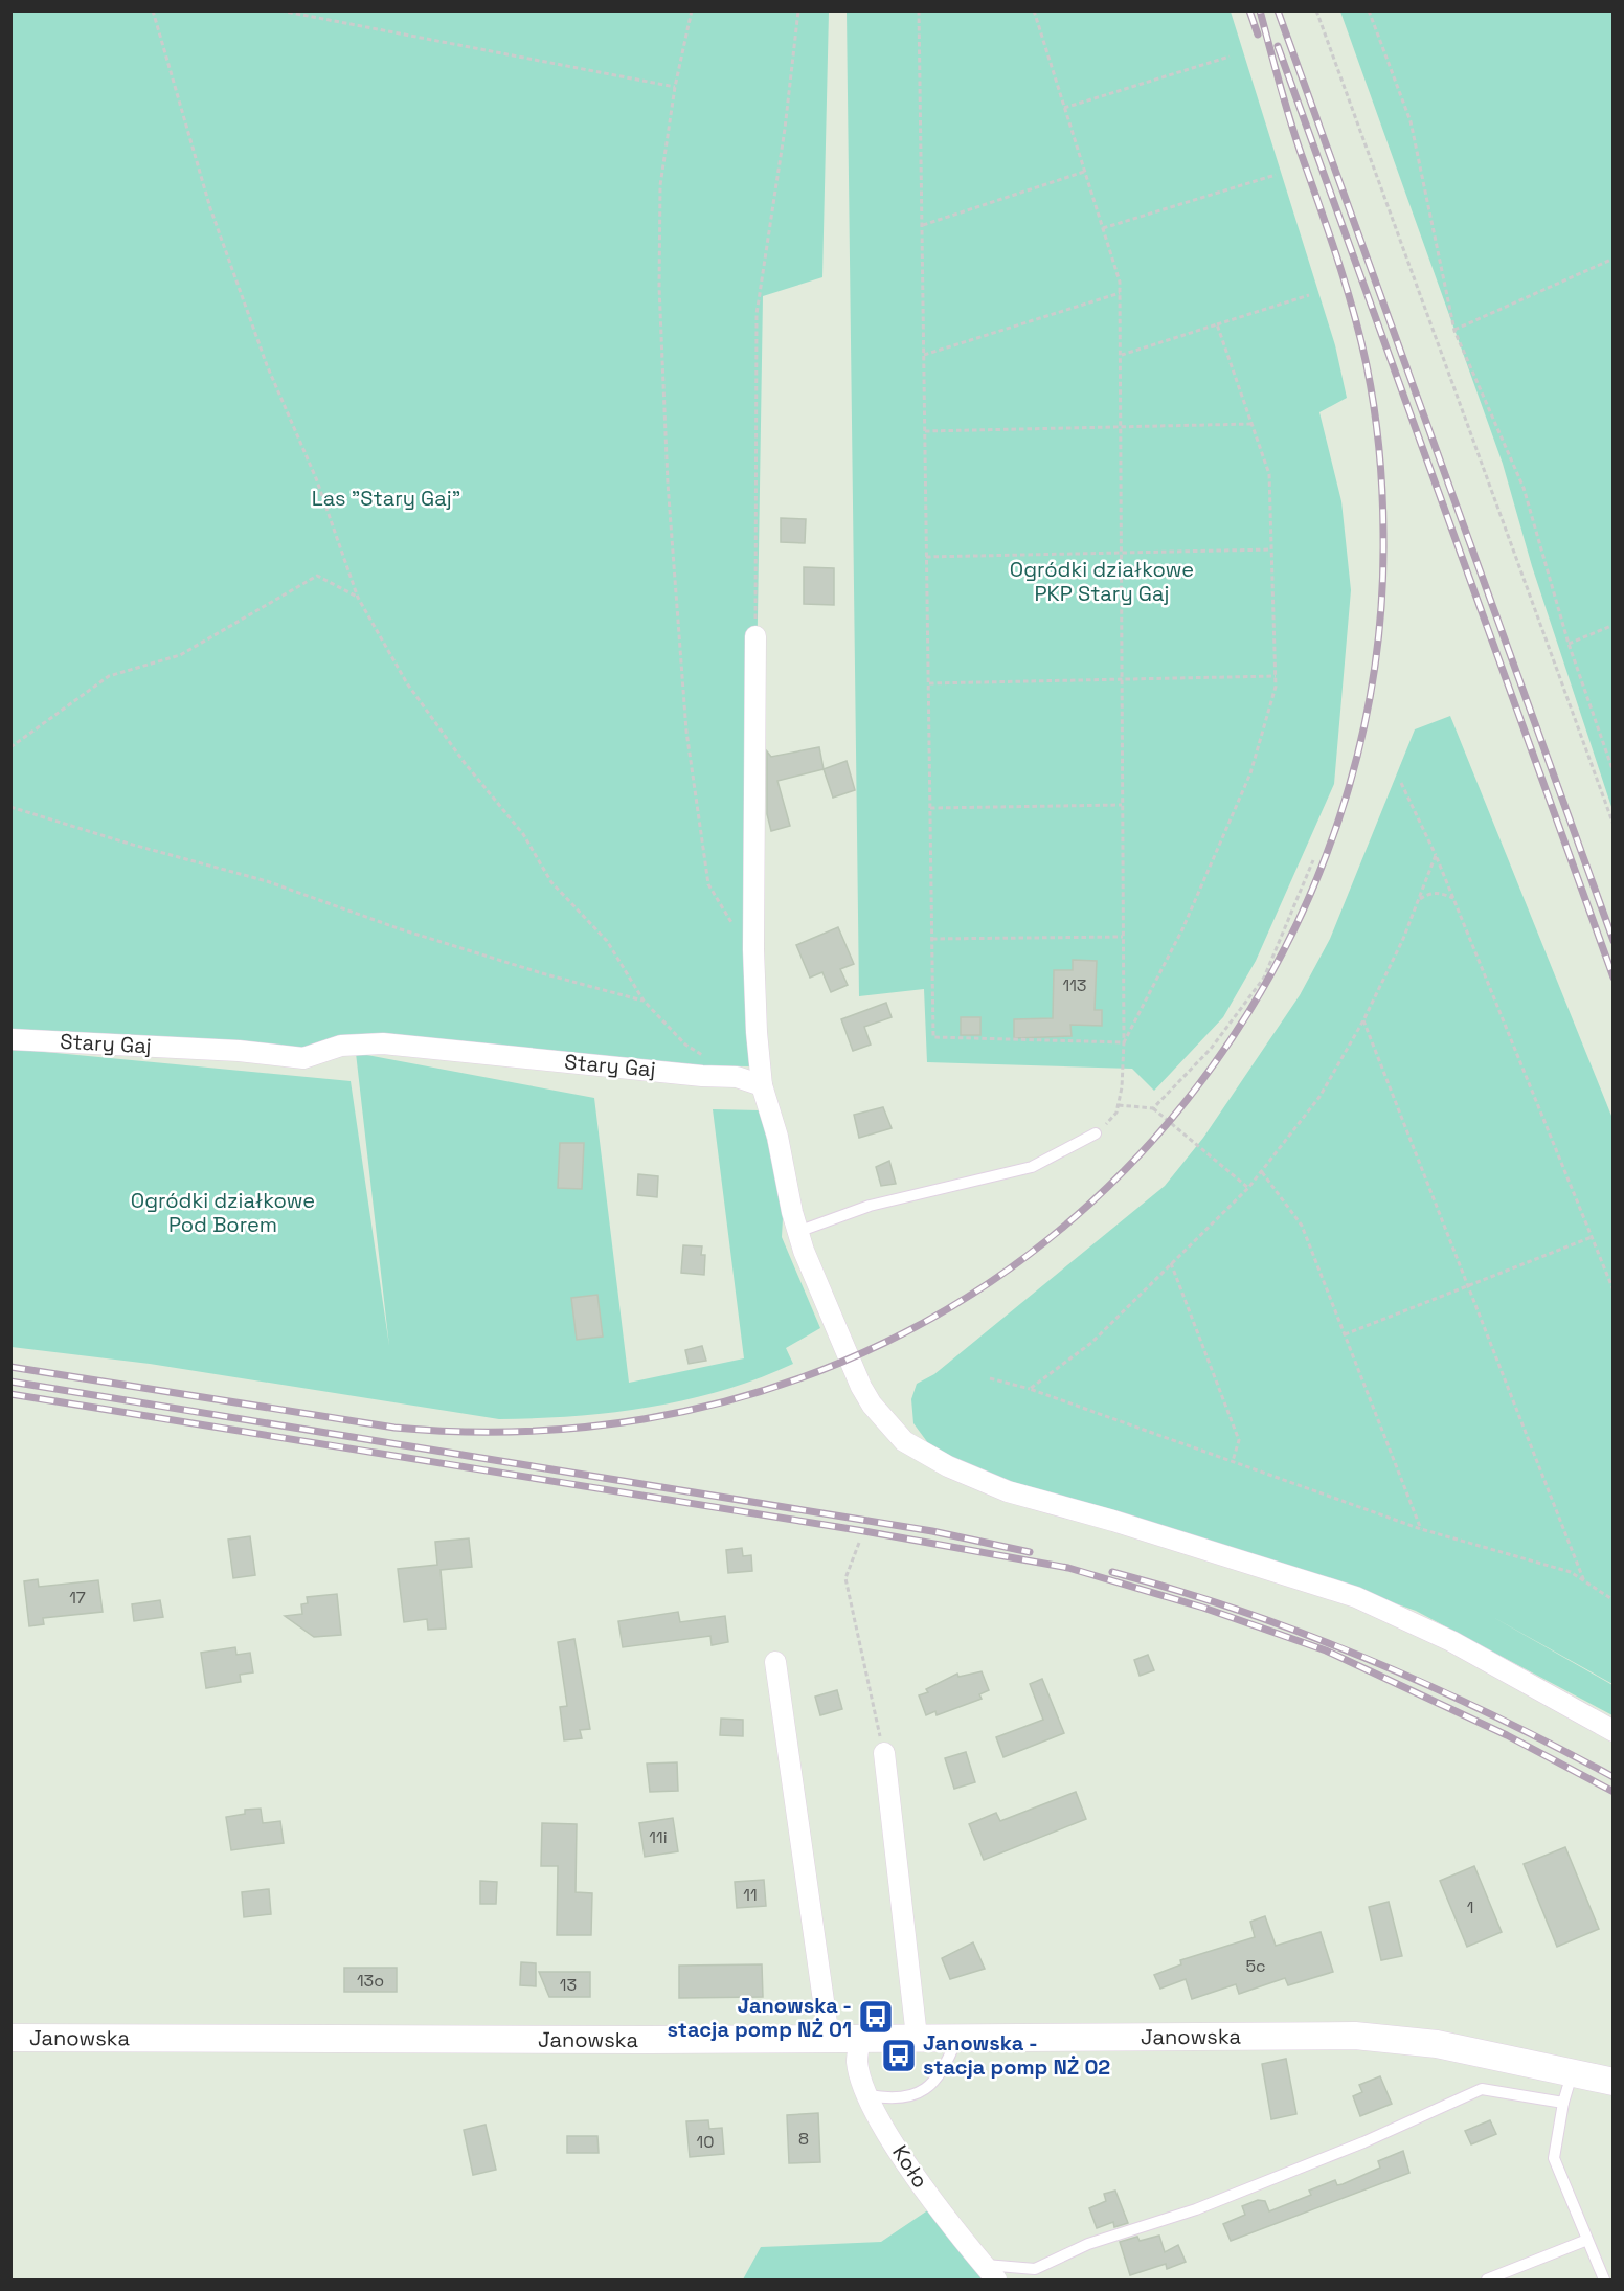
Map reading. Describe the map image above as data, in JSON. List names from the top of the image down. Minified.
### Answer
{"streets":{"street":["Stary Gaj","Janowska","Koło"]},"crossings":[["Janowska","Koło"]],"parks":["Las \"Stary Gaj\"","Ogródki działkowe PKP Stary Gaj","Ogródki działkowe Pod Borem"],"places":{"bus stop":["Janowska - stacja pomp NŻ 01","Janowska - stacja pomp NŻ 02"]},"house_numbers":["113","17","11i","11","1","5c","13o","13","8","10"]}
